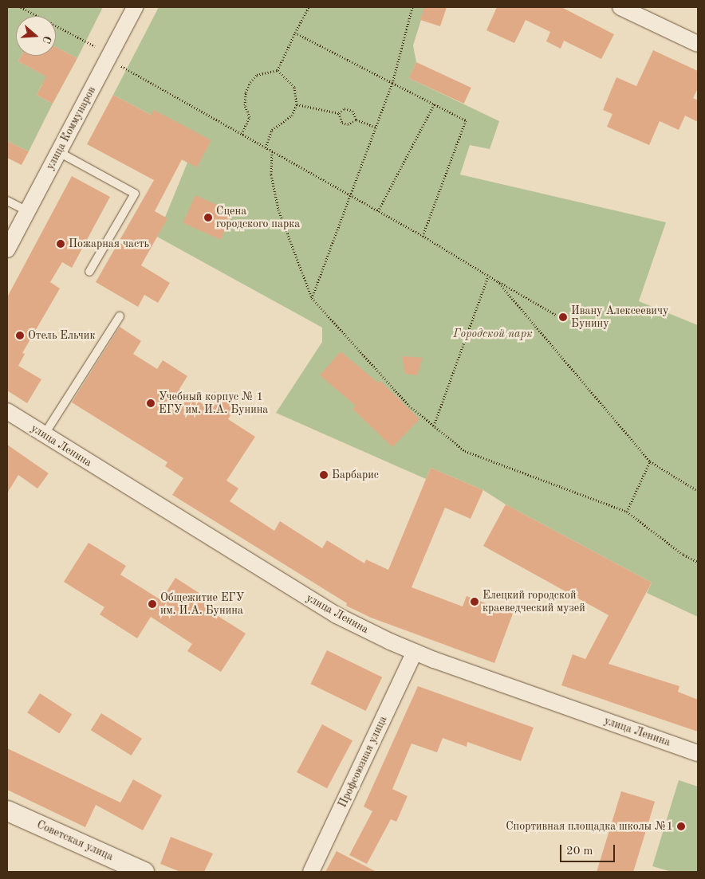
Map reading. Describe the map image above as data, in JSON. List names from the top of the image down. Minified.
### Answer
{"streets":{"street":["улица Коммунаров","улица Ленина","Профсоюзная улица","Советская улица"]},"crossings":[["улица Ленина","Профсоюзная улица"]],"parks":["Городской парк"],"places":["Сцена городского парка","Пожарная часть","Ивану Алексеевичу Бунину","Отель Ельчик","Учебный корпус № 1 ЕГУ им. И.А. Бунина","Барбарис","Елецкий городской краеведческий музей","Общежитие ЕГУ им. И.А. Бунина","Спортивная площадка школы №1"],"scale_bar":"20 m","north":"right"}
